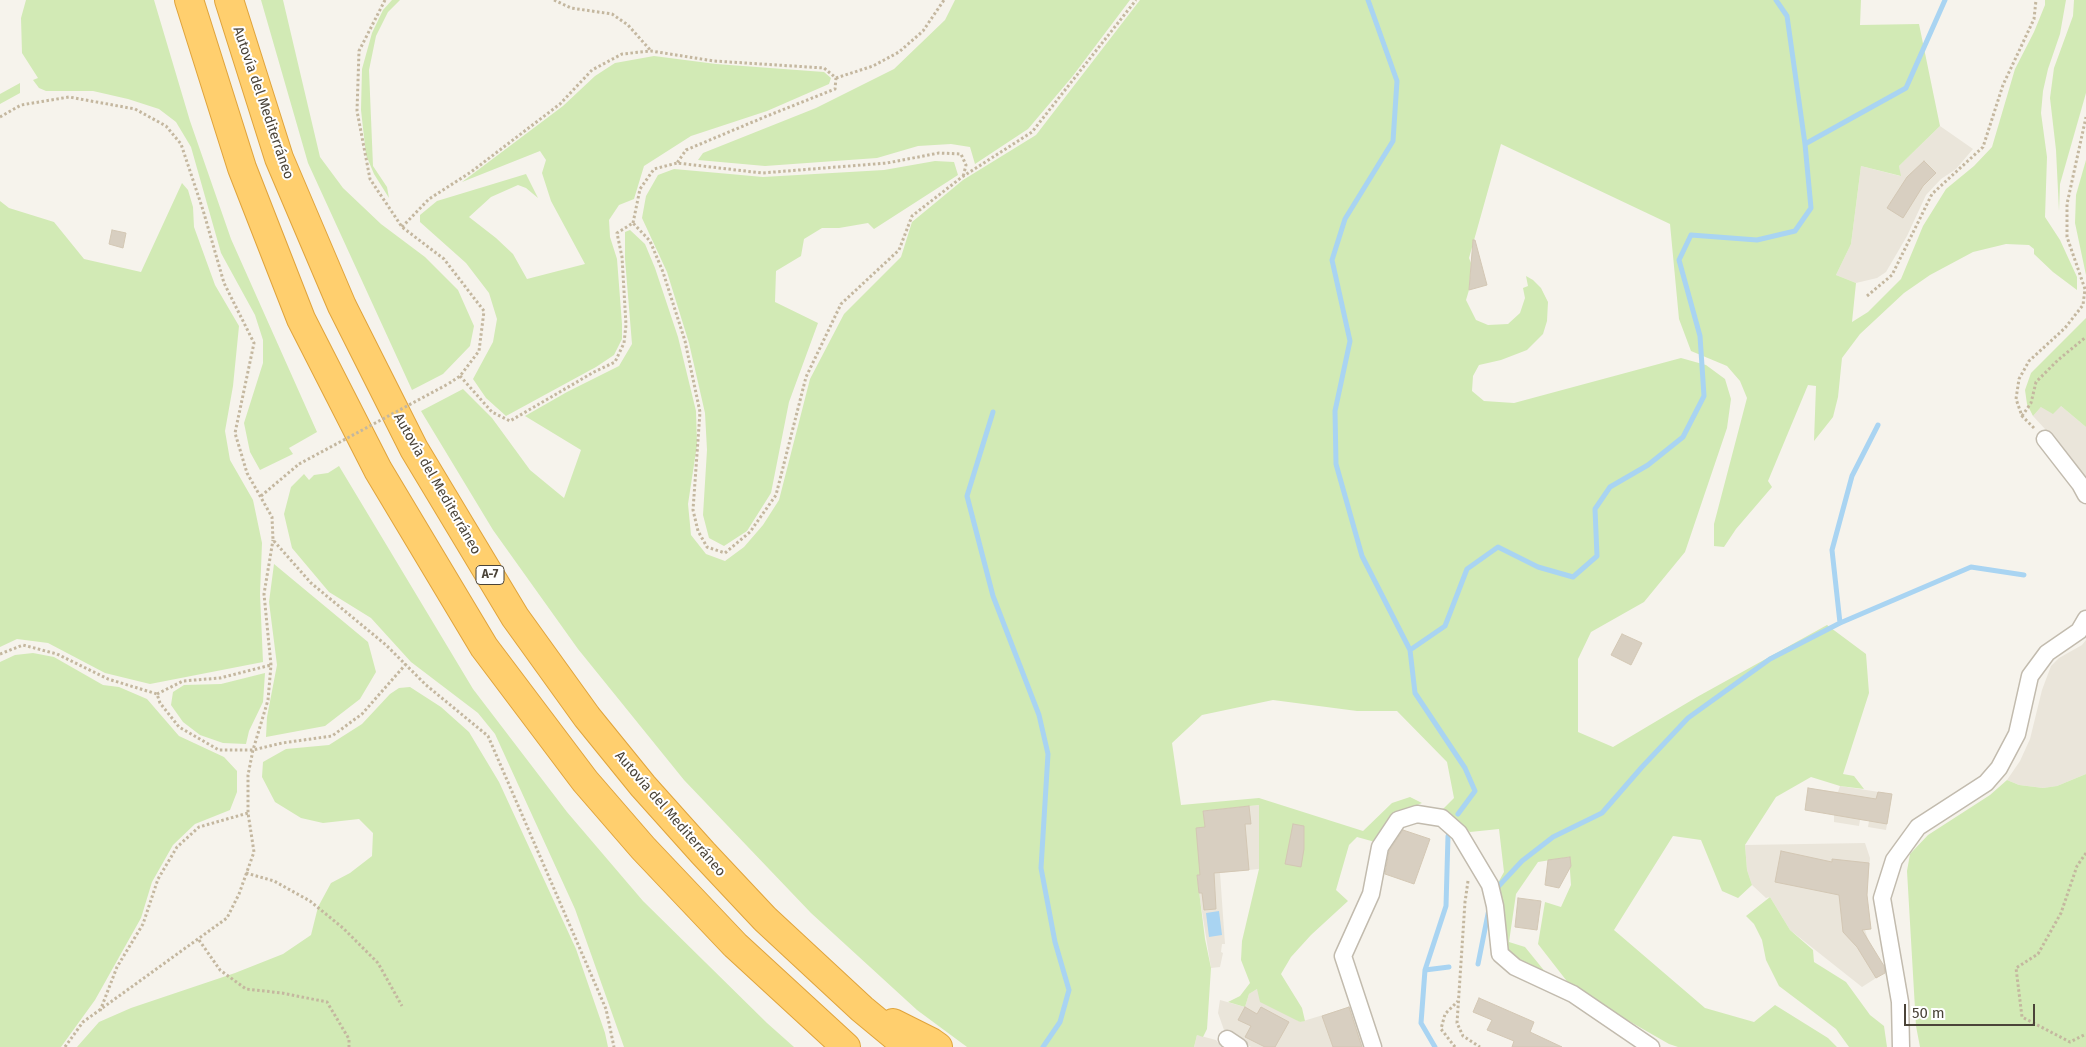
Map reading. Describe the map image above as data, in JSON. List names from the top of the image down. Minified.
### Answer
{"streets":{"highway":["Autovía del Mediterráneo","A-7"]},"scale_bar":"50 m"}
